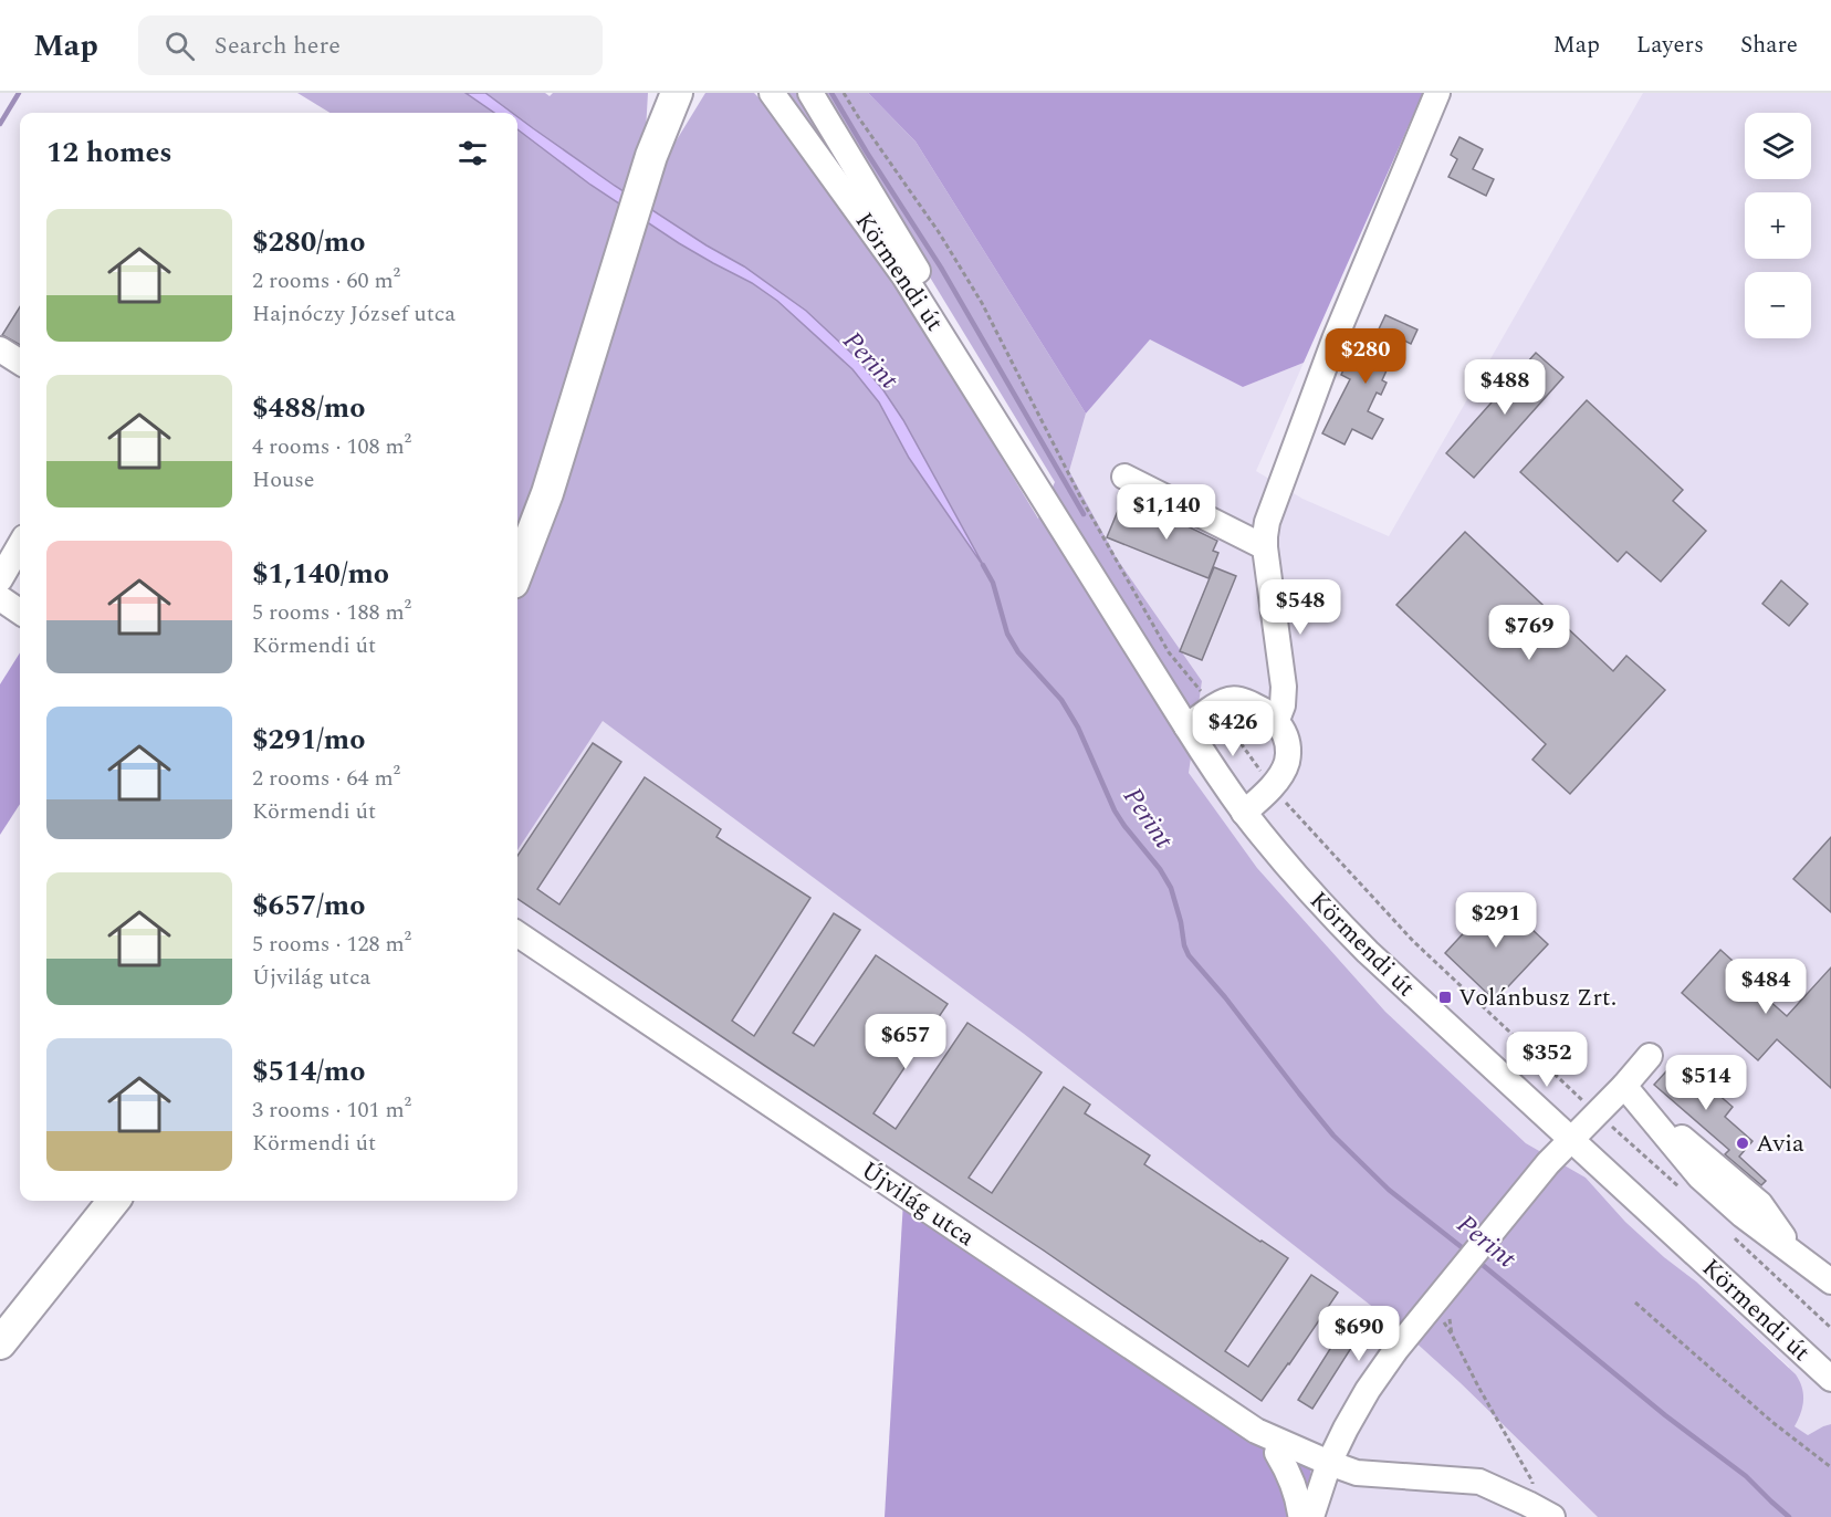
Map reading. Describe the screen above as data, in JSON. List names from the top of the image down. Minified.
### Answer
{"streets":{"street":["Körmendi út","Újvilág utca"]},"water":["Perint"],"places":{"transit":["Volánbusz Zrt."],"other":["Avia"]},"page":{"header":"Map","search":"Search here","nav":["Map","Layers","Share"],"map_buttons":["+","−"],"heading":"12 homes","list":[{"name":"$280/mo","note":"2 rooms · 60 m² · Hajnóczy József utca"},{"name":"$488/mo","note":"4 rooms · 108 m² · House"},{"name":"$1,140/mo","note":"5 rooms · 188 m² · Körmendi út"},{"name":"$291/mo","note":"2 rooms · 64 m² · Körmendi út"},{"name":"$657/mo","note":"5 rooms · 128 m² · Újvilág utca"},{"name":"$514/mo","note":"3 rooms · 101 m² · Körmendi út"}],"price":["$280","$488","$1,140","$548","$769","$426","$291","$484","$657","$352","$514","$690"]}}
